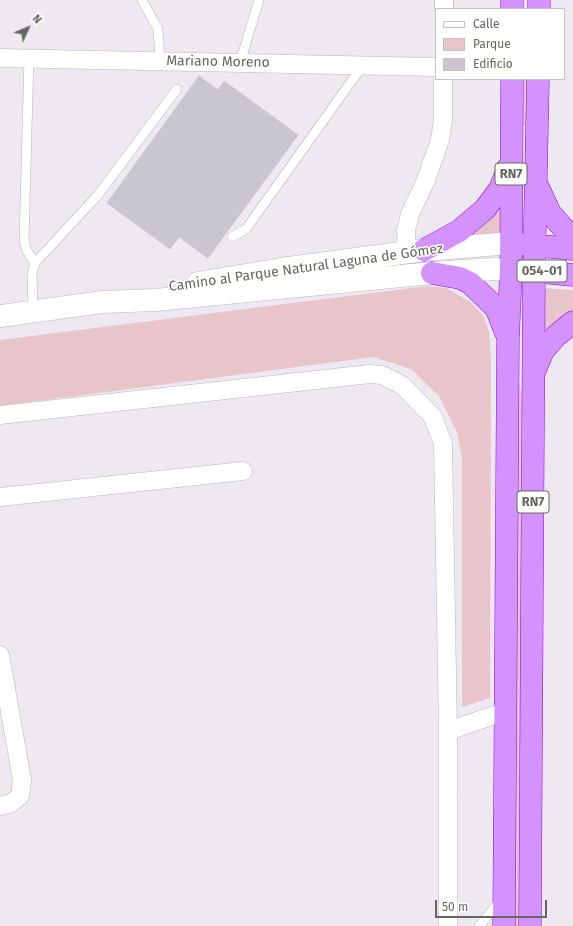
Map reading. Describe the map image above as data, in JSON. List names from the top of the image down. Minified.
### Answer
{"streets":{"highway":["RN7","054-01"],"main road":["Camino al Parque Natural Laguna de Gómez"],"street":["Mariano Moreno"]},"crossings":[["RN7","Camino al Parque Natural Laguna de Gómez"],["RN7","054-01"],["Camino al Parque Natural Laguna de Gómez","054-01"]],"legend":["Calle","Parque","Edificio"],"scale_bar":"50 m","north":"top right"}
